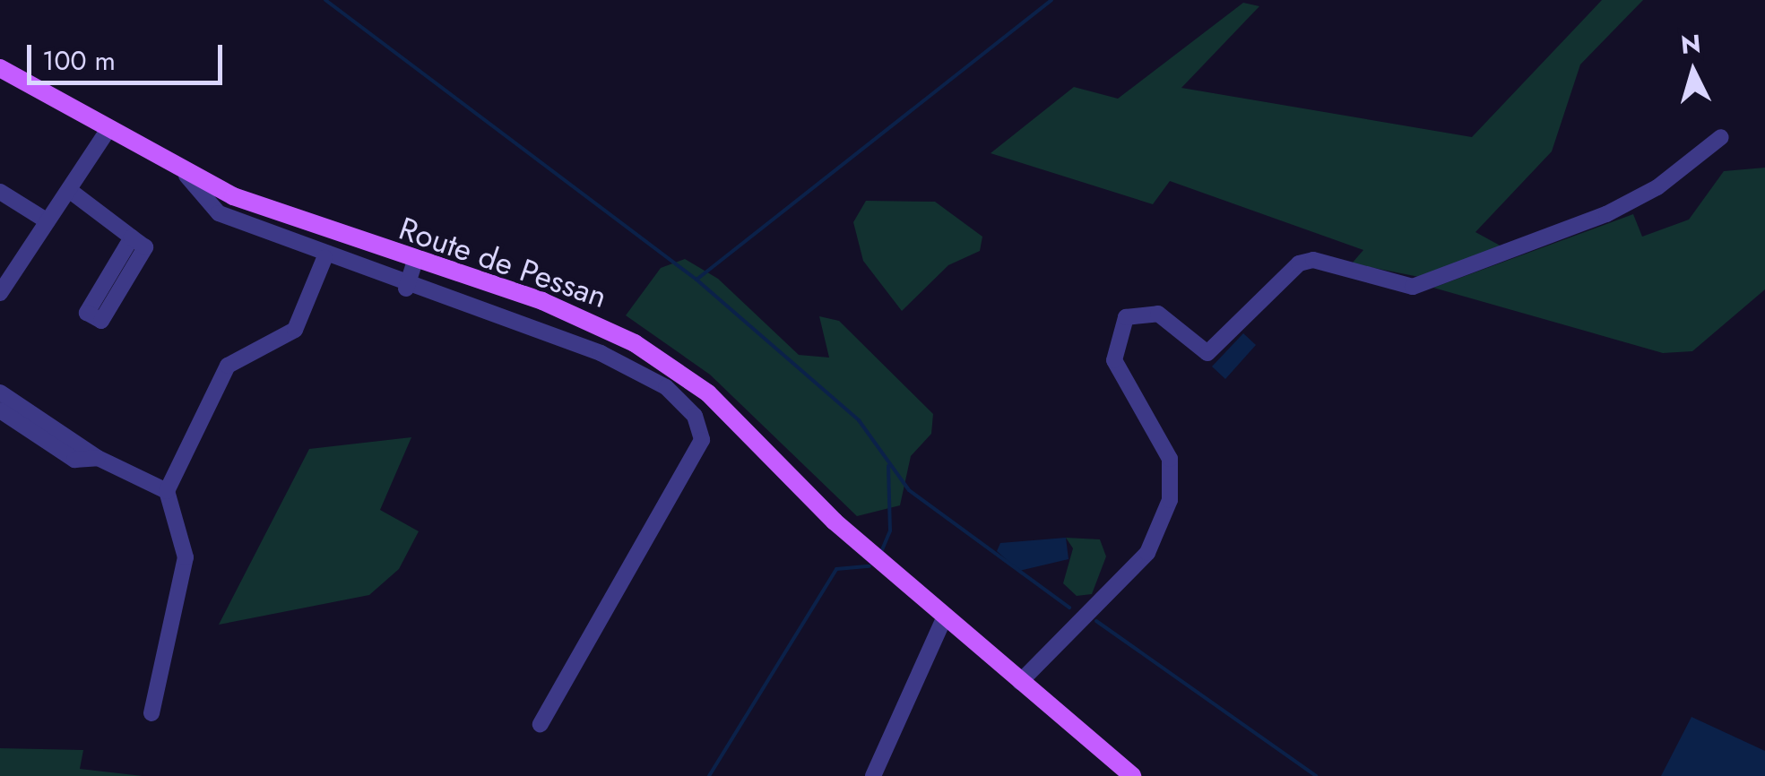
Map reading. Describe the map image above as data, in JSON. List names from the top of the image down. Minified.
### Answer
{"streets":{"main road":["Route de Pessan"]},"scale_bar":"100 m","north":"top"}
